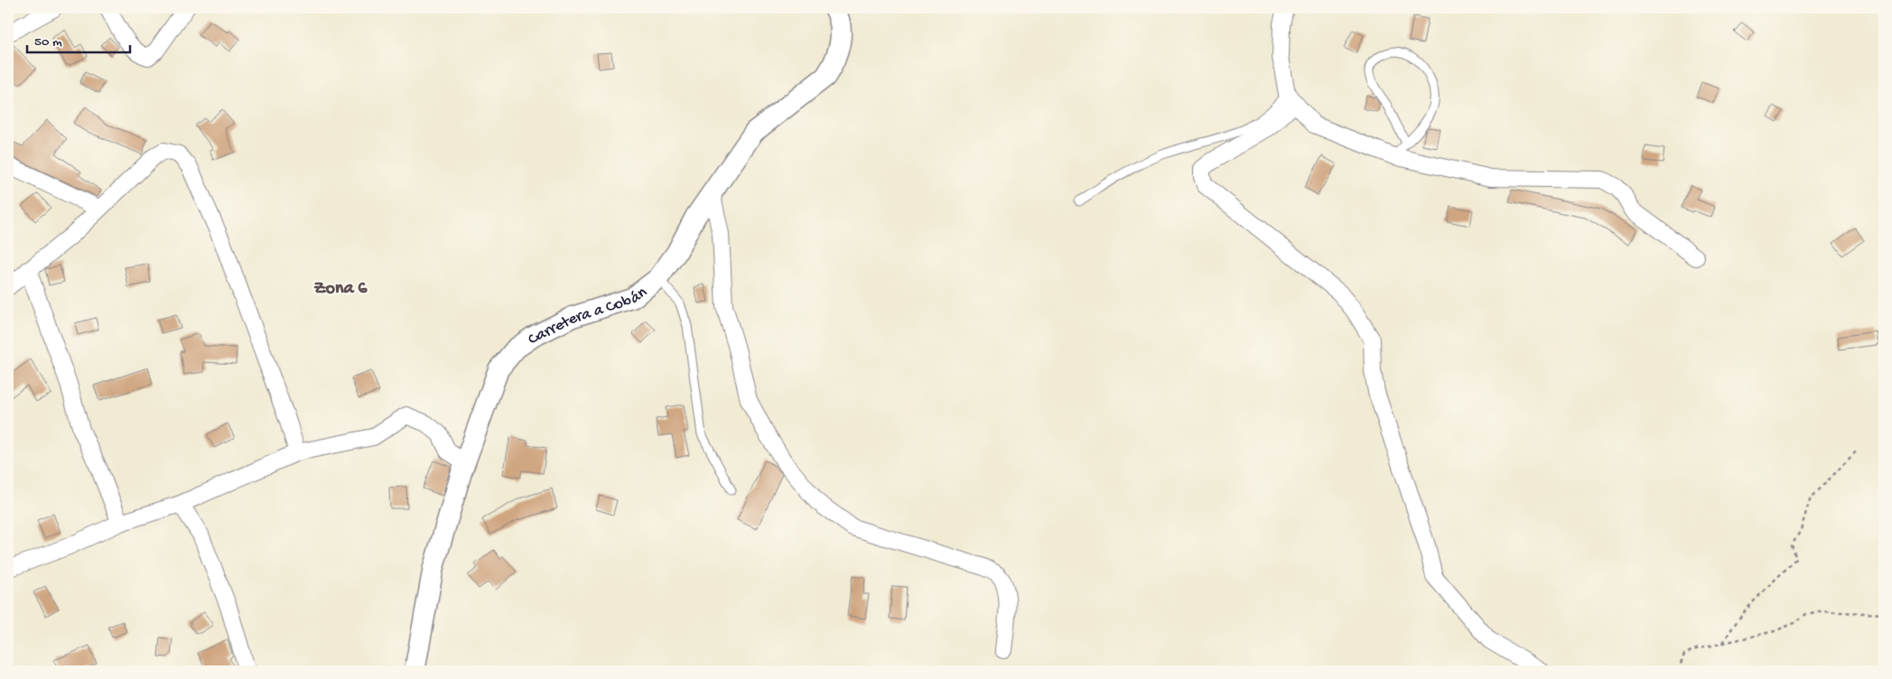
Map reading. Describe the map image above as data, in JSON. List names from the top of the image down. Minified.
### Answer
{"streets":{"street":["Carretera a Cobán"]},"districts":["Zona 6"],"scale_bar":"50 m"}
